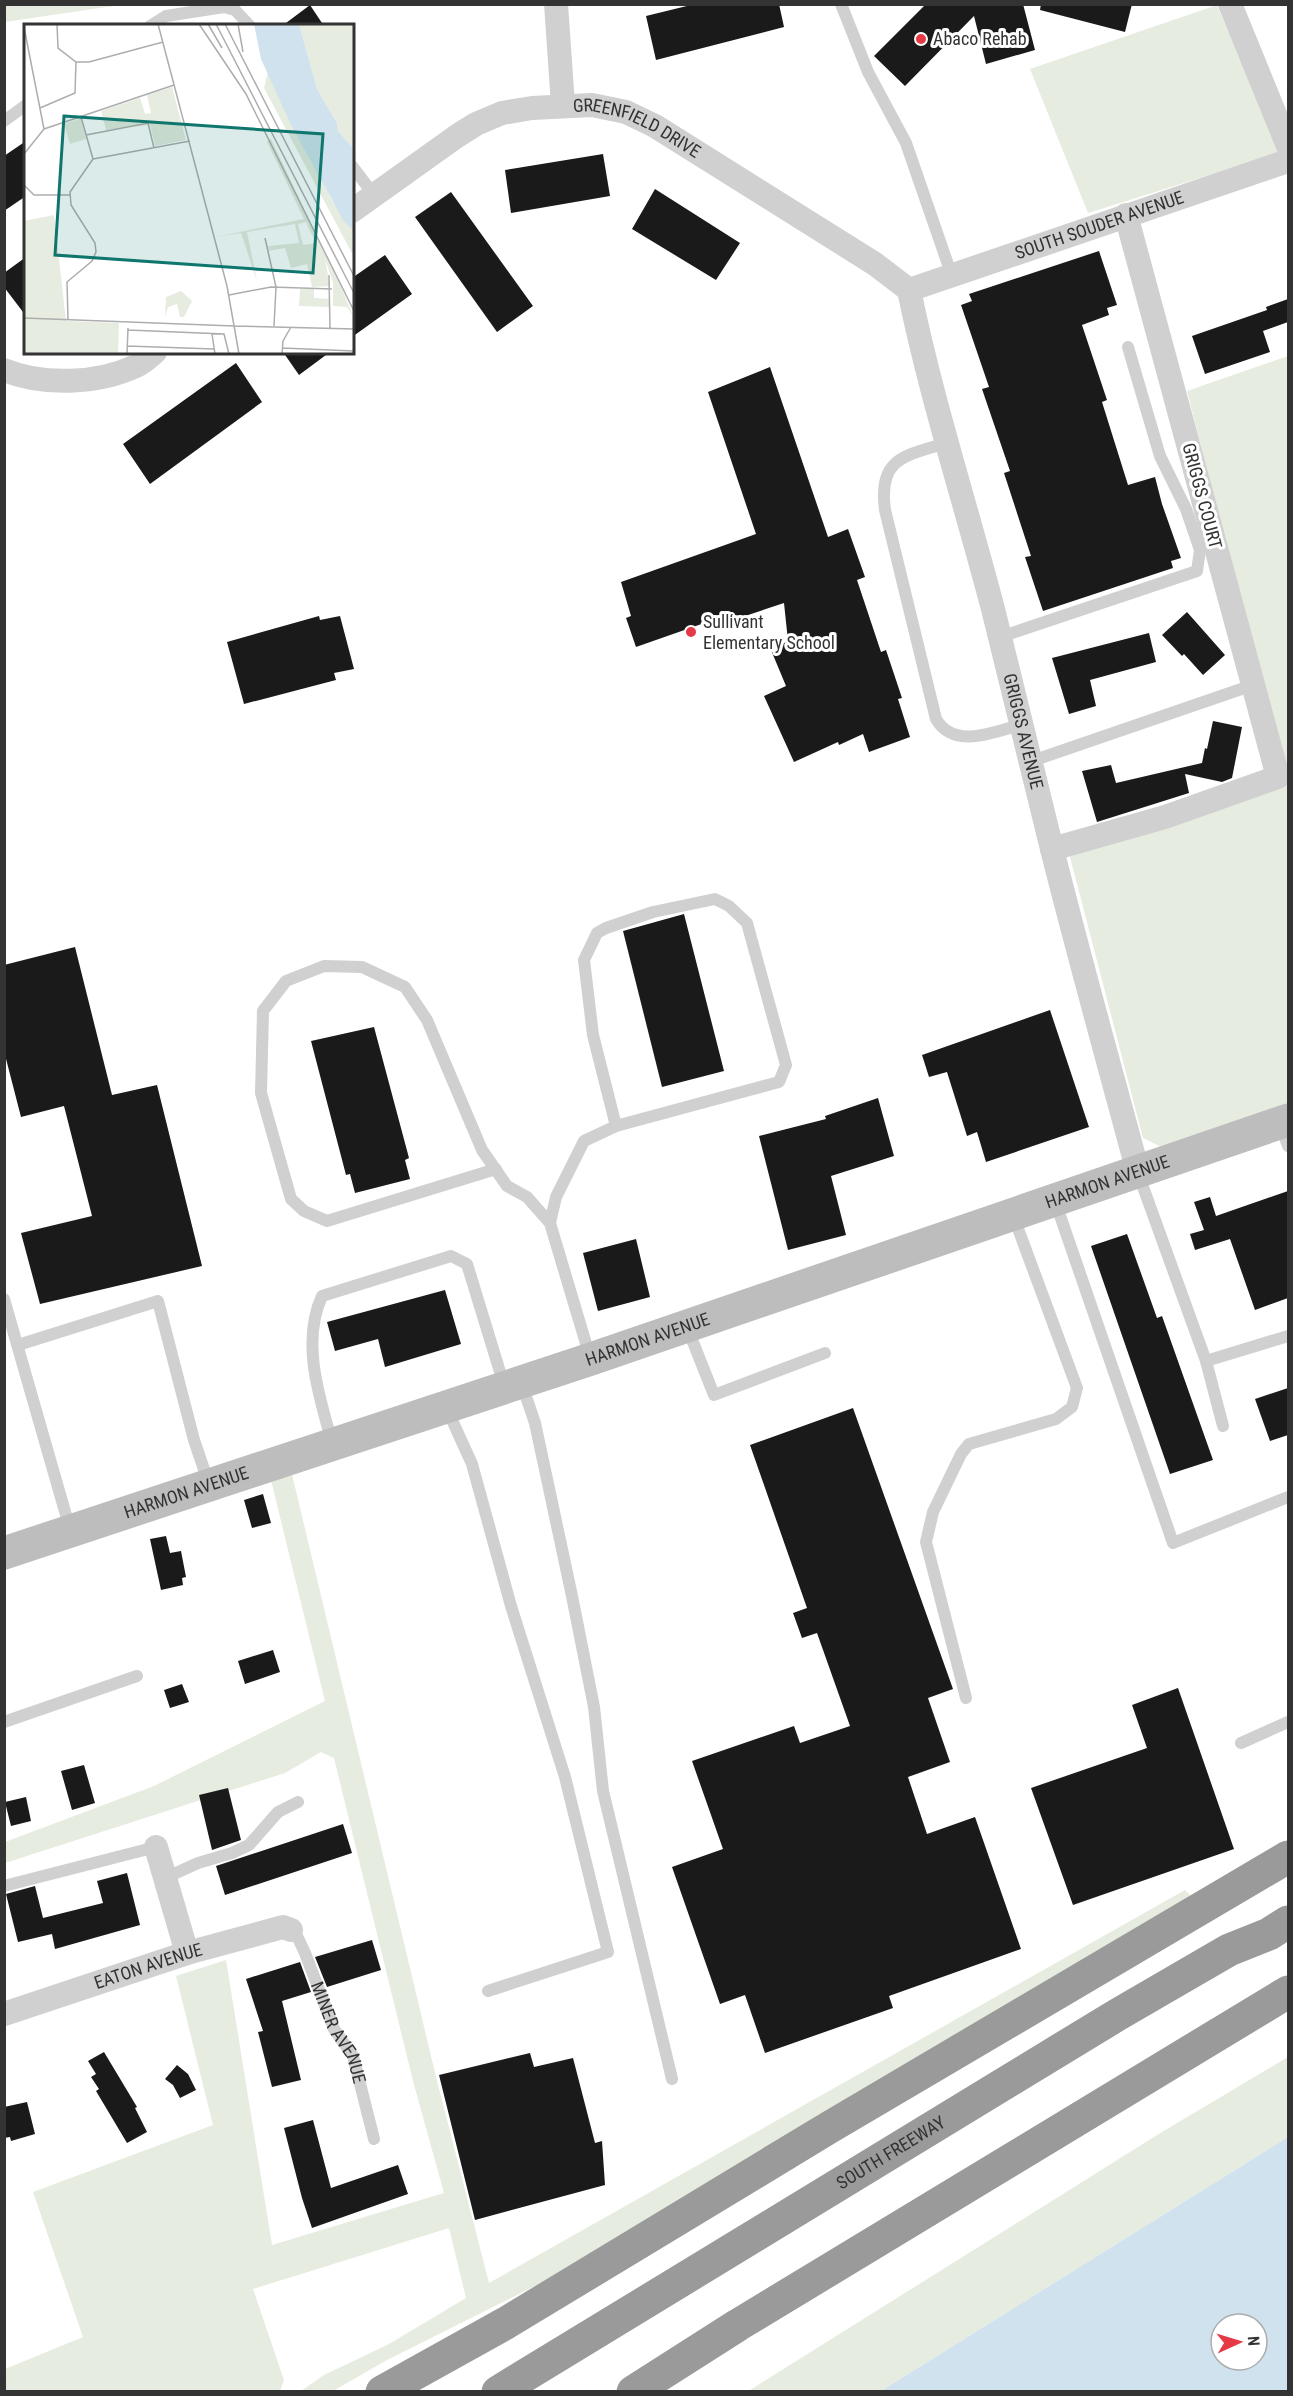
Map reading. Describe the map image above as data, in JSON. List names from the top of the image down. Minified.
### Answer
{"streets":{"highway":["SOUTH FREEWAY"],"main road":["HARMON AVENUE"],"street":["GREENFIELD DRIVE","SOUTH SOUDER AVENUE","GRIGGS COURT","GRIGGS AVENUE","EATON AVENUE"],"lane":["MINER AVENUE"]},"crossings":[["GREENFIELD DRIVE","SOUTH SOUDER AVENUE"],["GREENFIELD DRIVE","GRIGGS AVENUE"],["SOUTH SOUDER AVENUE","GRIGGS COURT"],["SOUTH SOUDER AVENUE","GRIGGS AVENUE"],["GRIGGS COURT","GRIGGS AVENUE"],["GRIGGS AVENUE","HARMON AVENUE"],["EATON AVENUE","MINER AVENUE"]],"places":["Abaco Rehab","Sullivant Elementary School"],"north":"right"}
